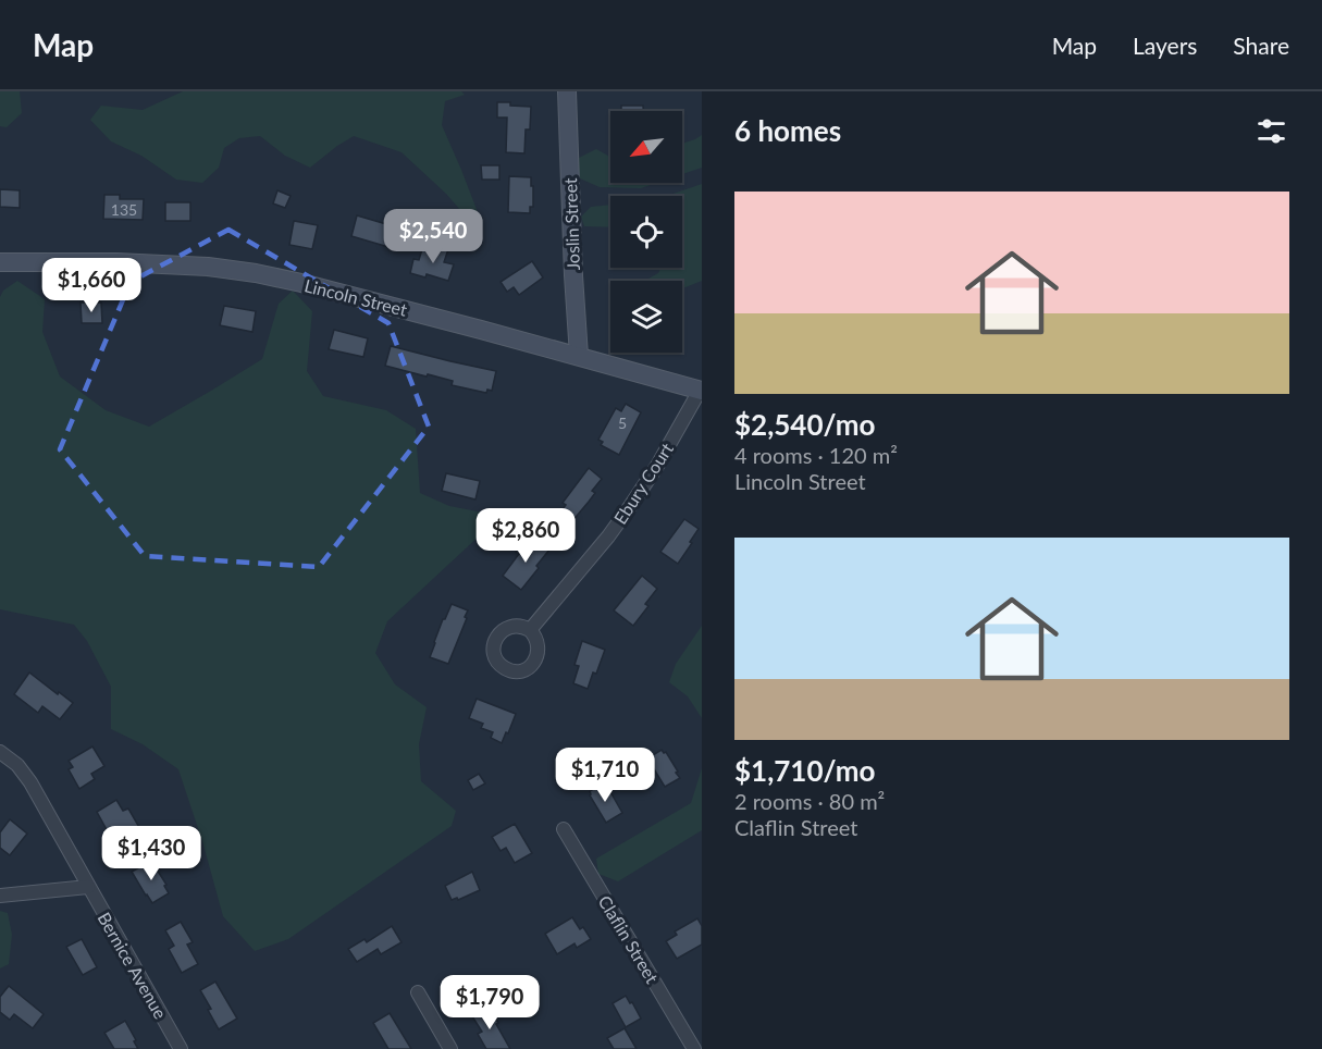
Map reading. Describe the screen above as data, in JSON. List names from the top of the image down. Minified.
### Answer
{"streets":{"street":["Joslin Street","Lincoln Street","Ebury Court","Claflin Street","Bernice Avenue"]},"crossings":[["Joslin Street","Lincoln Street"],["Lincoln Street","Ebury Court"]],"house_numbers":["135","5"],"north":"bottom left","page":{"header":"Map","nav":["Map","Layers","Share"],"heading":"6 homes","list":[{"name":"$2,540/mo","note":"4 rooms · 120 m² · Lincoln Street"},{"name":"$1,710/mo","note":"2 rooms · 80 m² · Claflin Street"}],"price":["$2,540","$1,660","$2,860","$1,710","$1,430","$1,790"]}}
